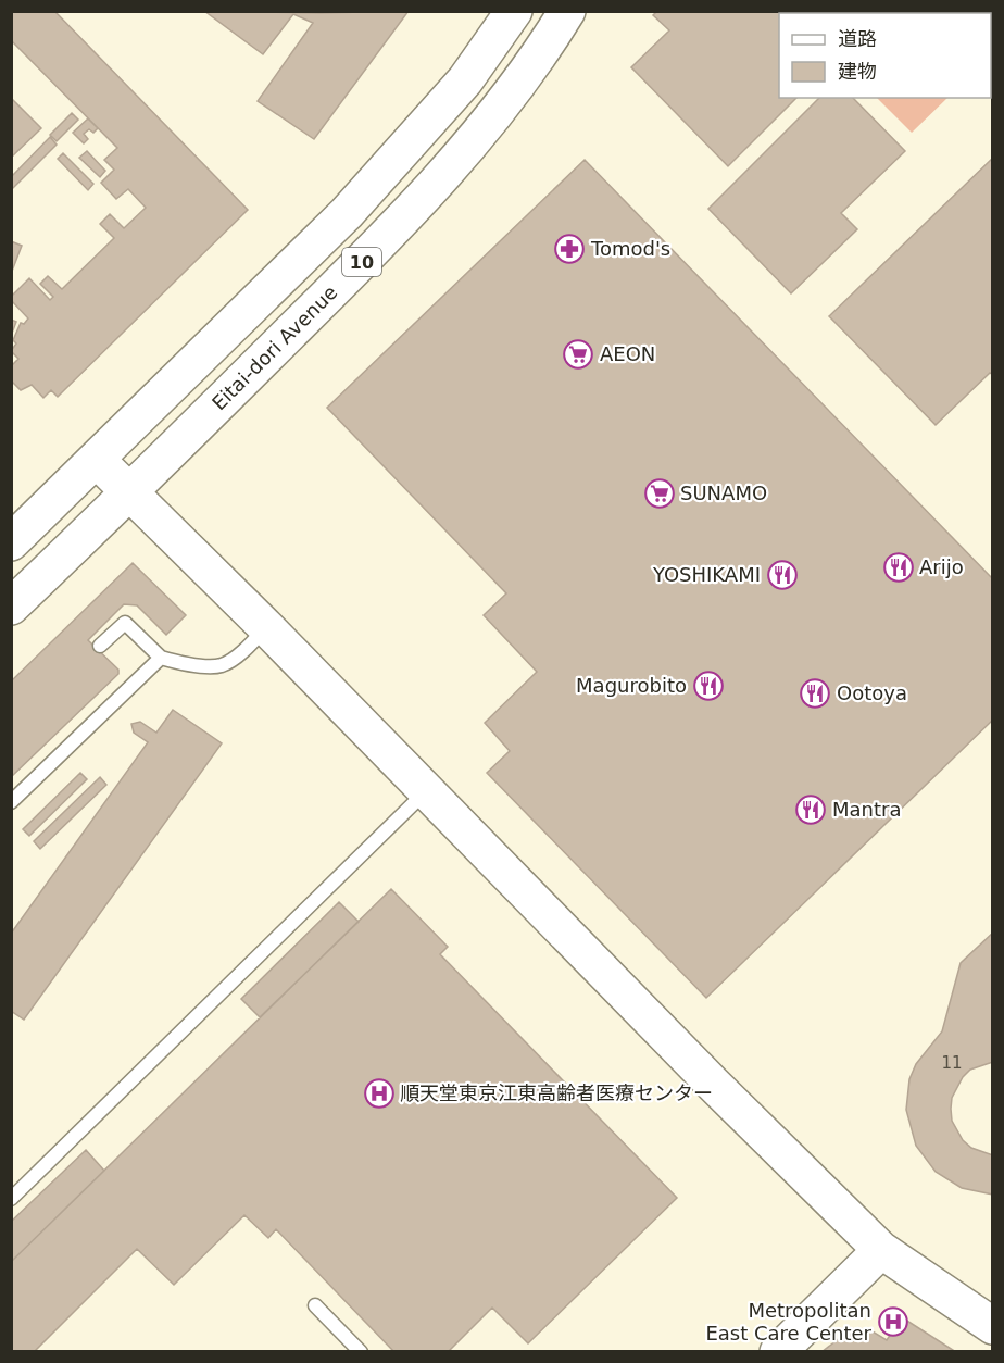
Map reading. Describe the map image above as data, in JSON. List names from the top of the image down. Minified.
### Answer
{"streets":{"main road":["10","Eitai-dori Avenue"]},"places":{"pharmacy":["Tomod's"],"supermarket":["AEON","SUNAMO"],"restaurant":["Arijo","YOSHIKAMI","Magurobito","Ootoya","Mantra"],"hospital":["順天堂東京江東高齢者医療センター","Metropolitan East Care Center"]},"house_numbers":["11"],"legend":["道路","建物"]}
